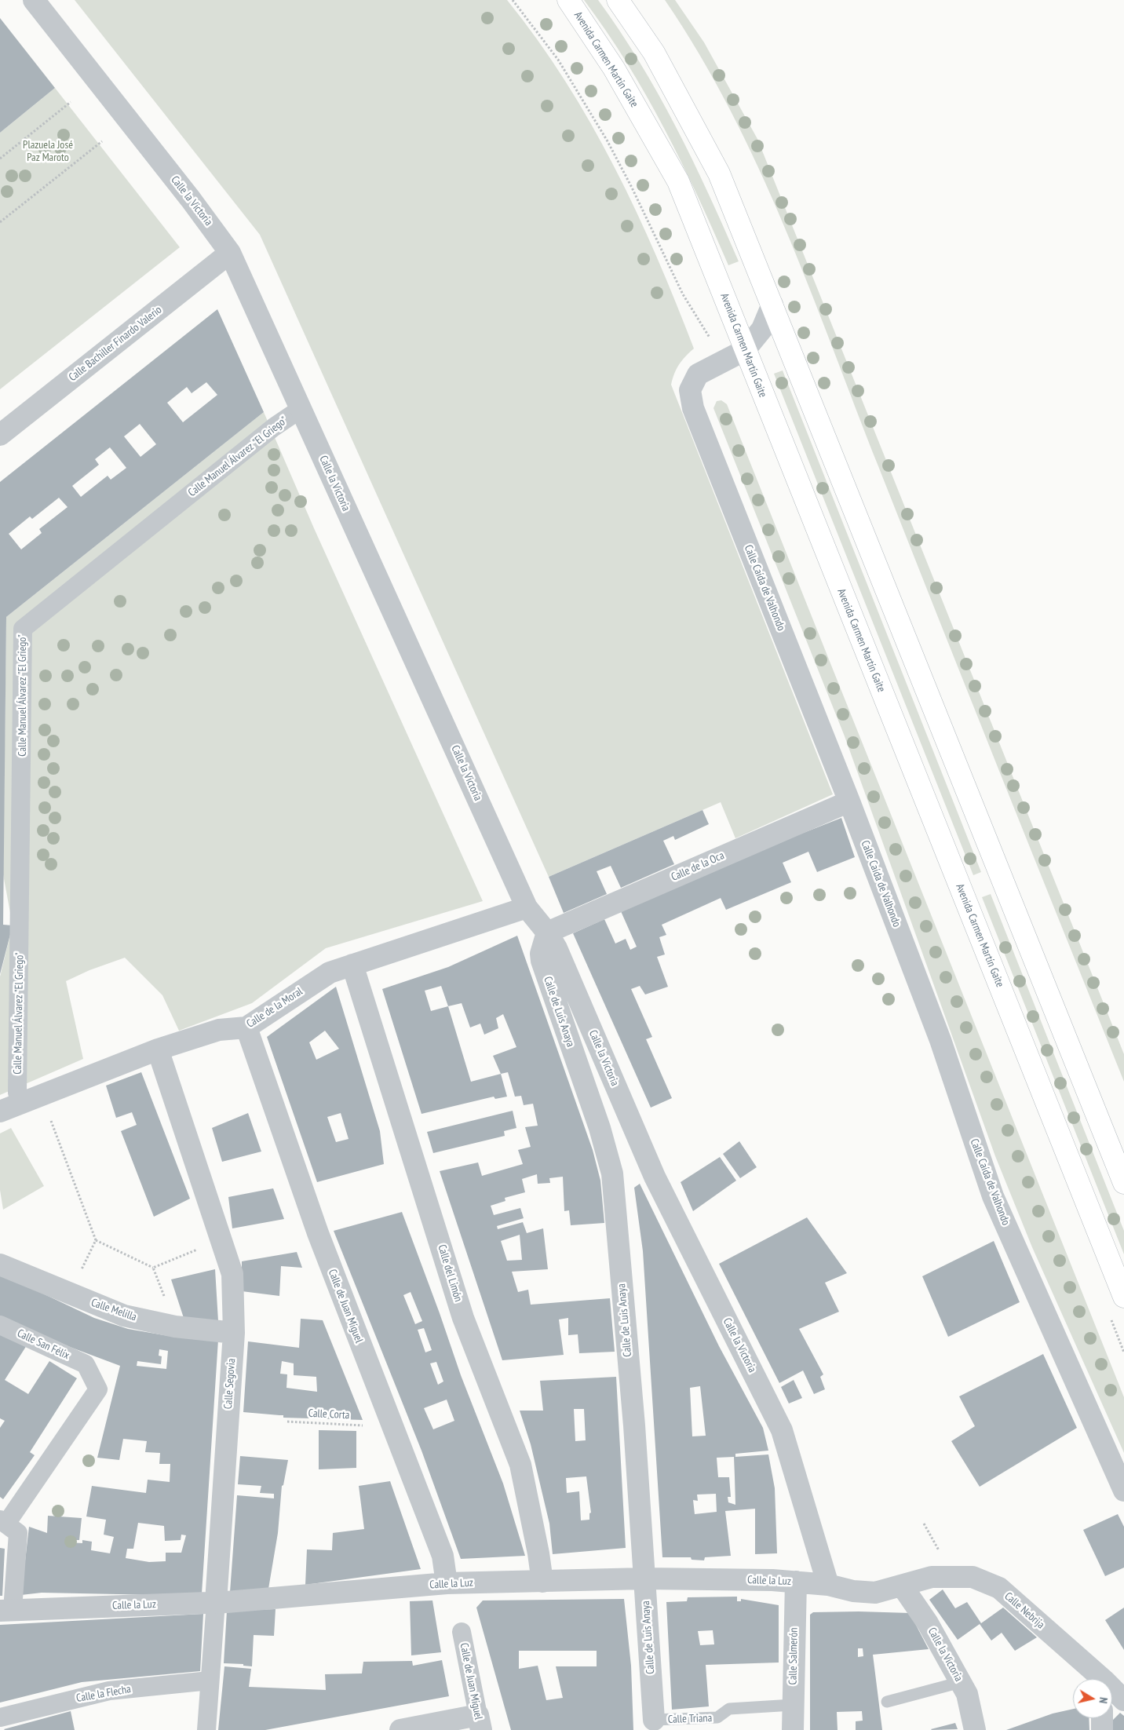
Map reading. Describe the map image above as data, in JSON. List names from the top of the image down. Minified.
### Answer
{"streets":{"main road":["Avenida Carmen Martín Gaite"],"street":["Calle la Victoria","Calle Bachiller Finardo Valerio","Calle Manuel Álvarez \"El Griego\"","Calle Caída de Valhondo","Calle de la Oca","Calle de la Moral","Calle de Luis Anaya","Calle del Limón","Calle de Juan Miguel","Calle Melilla","Calle San Félix","Calle Segovia","Calle la Luz","Calle Nebrija","Calle Salmerón","Calle la Flecha"],"lane":["Calle Triana"],"path":["Calle Corta"]},"crossings":[["Avenida Carmen Martín Gaite","Calle Caída de Valhondo"],["Calle la Victoria","Calle Bachiller Finardo Valerio"],["Calle la Victoria","Calle Manuel Álvarez \"El Griego\""],["Calle la Victoria","Calle de la Oca"],["Calle la Victoria","Calle de la Moral"],["Calle la Victoria","Calle de Luis Anaya"],["Calle la Victoria","Calle la Luz"],["Calle la Victoria","Calle Nebrija"],["Calle Caída de Valhondo","Calle de la Oca"],["Calle de la Oca","Calle de Luis Anaya"],["Calle de la Moral","Calle del Limón"],["Calle de la Moral","Calle de Juan Miguel"],["Calle de la Moral","Calle Segovia"],["Calle de Luis Anaya","Calle la Luz"],["Calle de Luis Anaya","Calle Triana"],["Calle del Limón","Calle la Luz"],["Calle de Juan Miguel","Calle la Luz"],["Calle Melilla","Calle Segovia"],["Calle Segovia","Calle la Luz"],["Calle Segovia","Calle la Flecha"],["Calle la Luz","Calle Nebrija"],["Calle la Luz","Calle Salmerón"],["Calle Salmerón","Calle Triana"]],"parks":["Plazuela José Paz Maroto"],"north":"right"}
